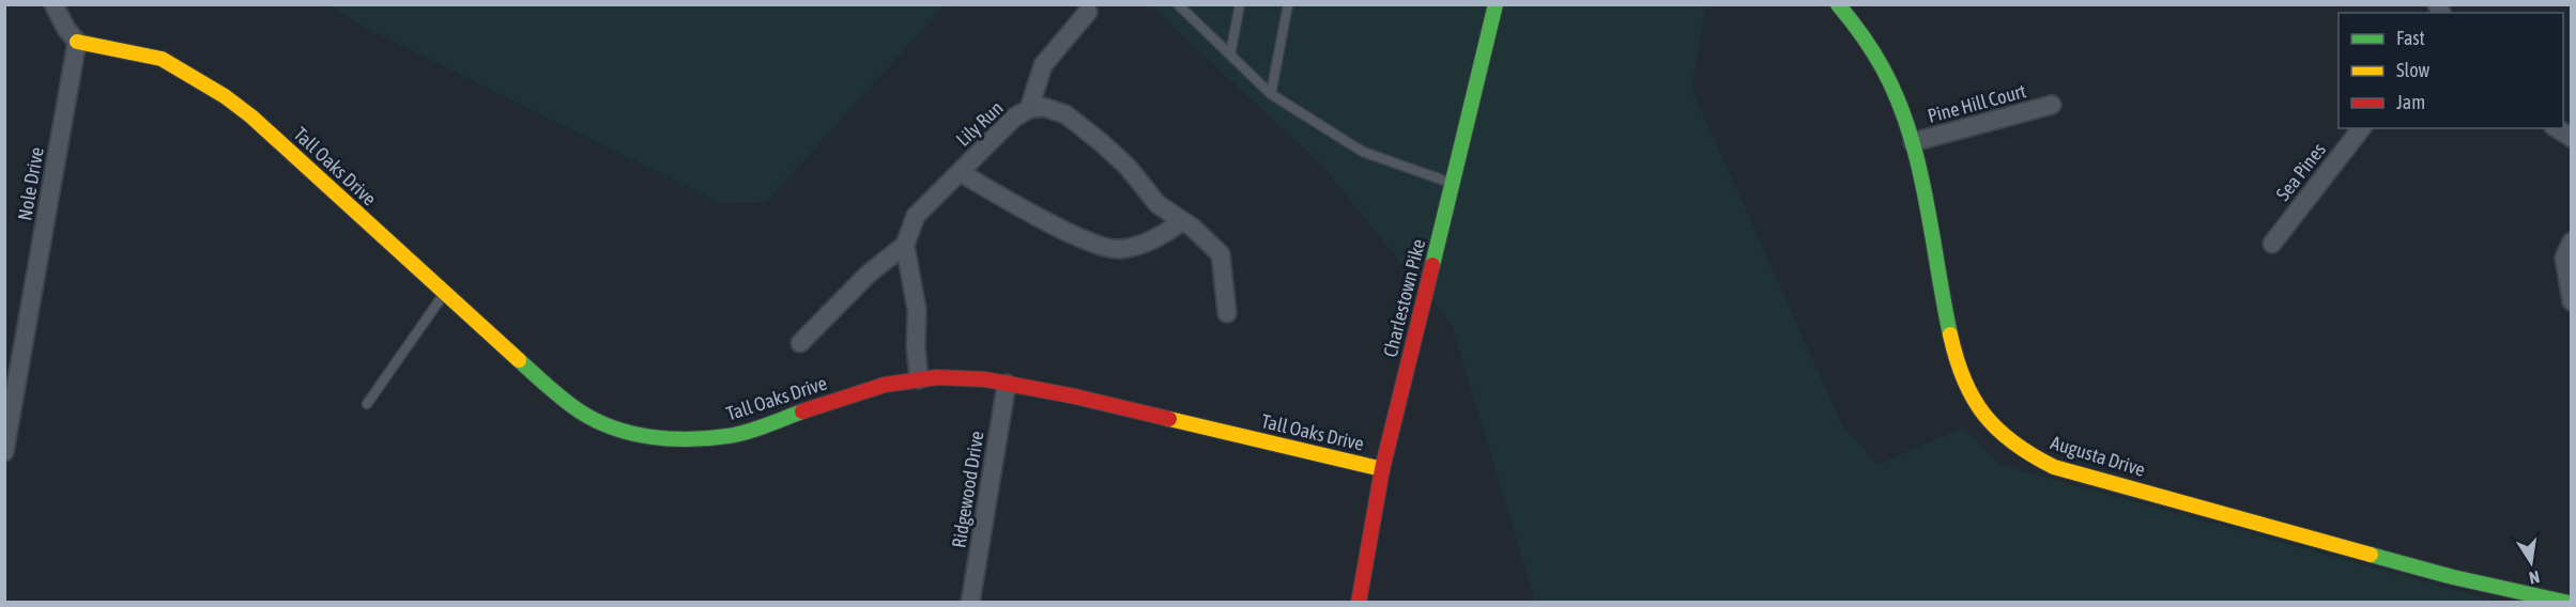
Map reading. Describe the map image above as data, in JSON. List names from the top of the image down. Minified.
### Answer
{"streets":{"street":["Pine Hill Court","Lily Run","Tall Oaks Drive","Sea Pines","Nole Drive","Charlestown Pike","Augusta Drive","Ridgewood Drive"]},"crossings":[["Pine Hill Court","Augusta Drive"],["Tall Oaks Drive","Nole Drive"],["Tall Oaks Drive","Charlestown Pike"],["Tall Oaks Drive","Ridgewood Drive"]],"legend":["Fast","Slow","Jam"],"north":"bottom"}
